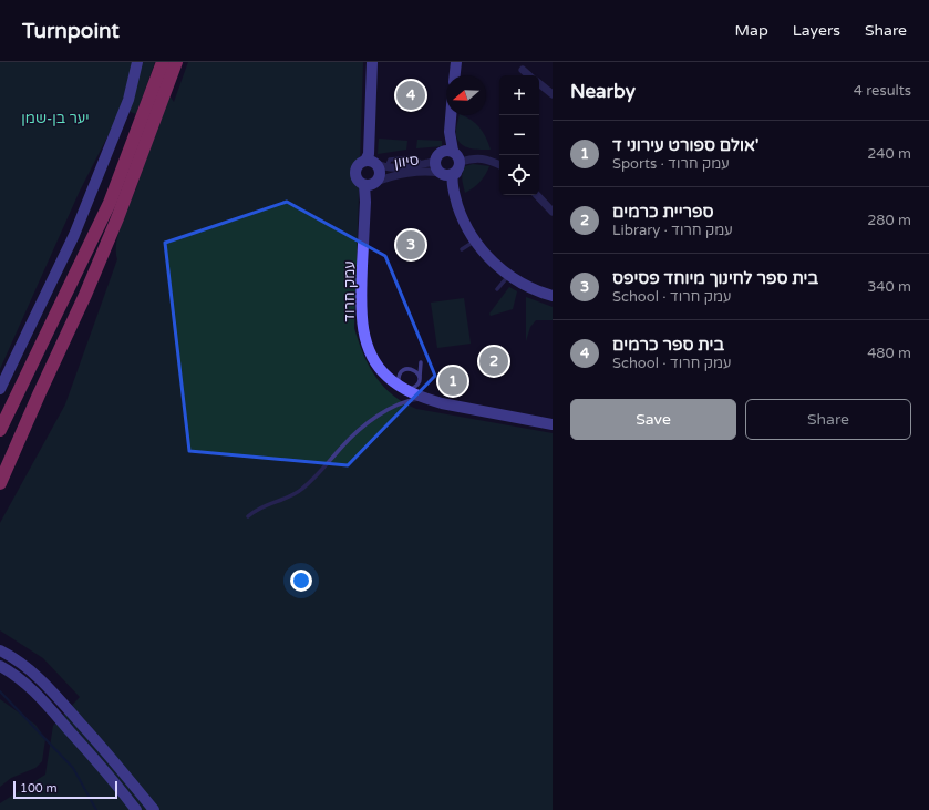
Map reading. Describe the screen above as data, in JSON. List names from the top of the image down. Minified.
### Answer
{"streets":{"street":["סיוון","עמק חרוד"]},"crossings":[["סיוון","עמק חרוד"]],"parks":["יער בן-שמן"],"scale_bar":"100 m","north":"left","page":{"header":"Turnpoint","nav":["Map","Layers","Share"],"heading":["Nearby","4 results"],"map_buttons":["+","−"],"pins":["4","3","2","1"],"list":[{"mark":"1","name":"אולם ספורט עירוני ד'","note":"Sports · עמק חרוד","value":"240 m"},{"mark":"2","name":"ספריית כרמים","note":"Library · עמק חרוד","value":"280 m"},{"mark":"3","name":"בית ספר לחינוך מיוחד פסיפס","note":"School · עמק חרוד","value":"340 m"},{"mark":"4","name":"בית ספר כרמים","note":"School · עמק חרוד","value":"480 m"}],"buttons":["Save","Share"],"scale":"100 m"}}
